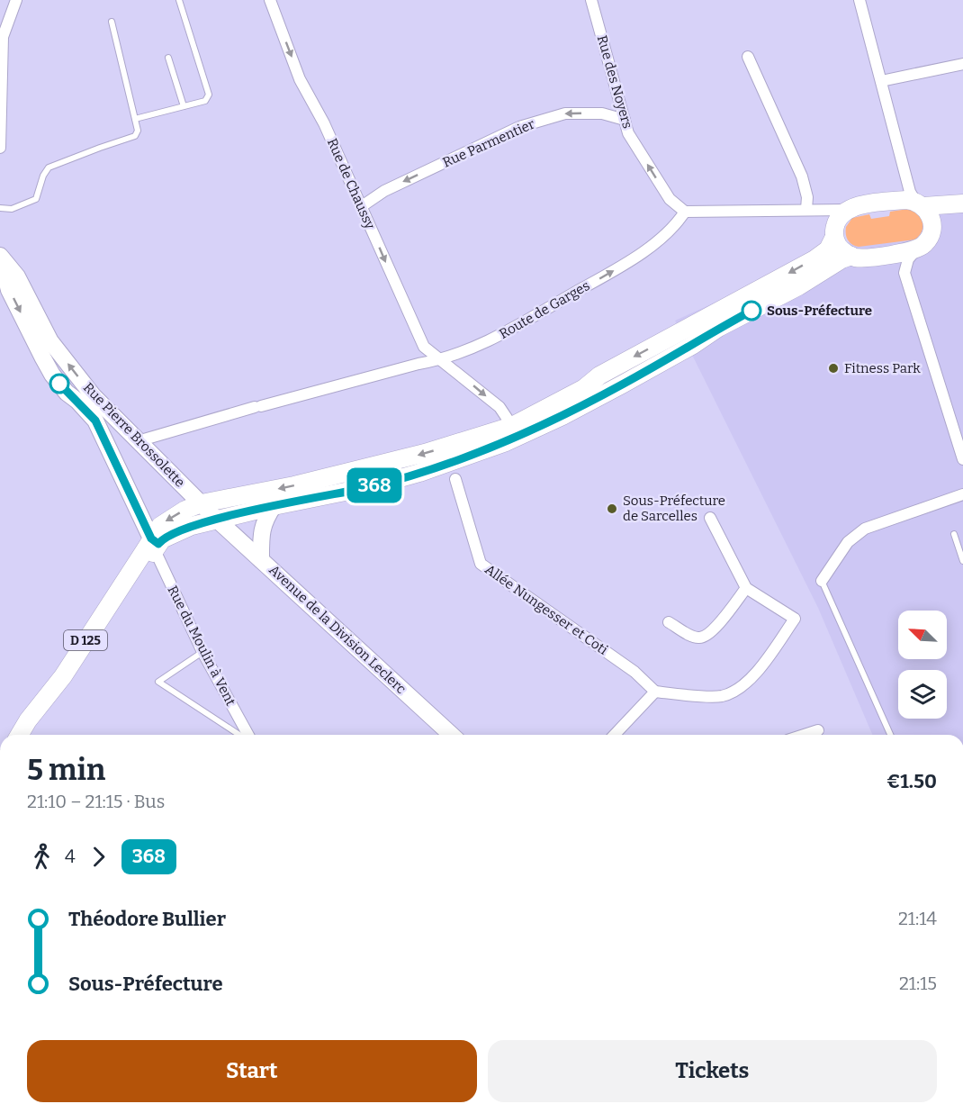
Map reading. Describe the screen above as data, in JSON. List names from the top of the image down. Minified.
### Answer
{"streets":{"main road":["Rue Pierre Brossolette","Avenue de la Division Leclerc","D 125"],"street":["Rue des Noyers","Rue Parmentier","Rue de Chaussy","Route de Garges","Allée Nungesser et Coti","Rue du Moulin à Vent"]},"crossings":[["Rue des Noyers","Rue Parmentier"],["Rue des Noyers","Route de Garges"],["Rue Parmentier","Rue de Chaussy"],["Rue de Chaussy","Route de Garges"],["Rue de Chaussy","D 125"],["Route de Garges","Rue Pierre Brossolette"],["Rue Pierre Brossolette","Avenue de la Division Leclerc"],["Rue Pierre Brossolette","D 125"],["Rue Pierre Brossolette","Rue du Moulin à Vent"],["Avenue de la Division Leclerc","D 125"],["D 125","Rue du Moulin à Vent"]],"one_way":["Rue des Noyers","Rue Parmentier","Rue de Chaussy","Route de Garges"],"places":["Sous-Préfecture","Fitness Park","Sous-Préfecture de Sarcelles"],"lines":["bus line 368"],"north":"top left","page":{"on_map":"368","heading":["5 min","21:10 – 21:15 · Bus","€1.50"],"legs":["4","368"],"list":[{"name":"Théodore Bullier","value":"21:14"},{"name":"Sous-Préfecture","value":"21:15"}],"buttons":["Start","Tickets"]}}
